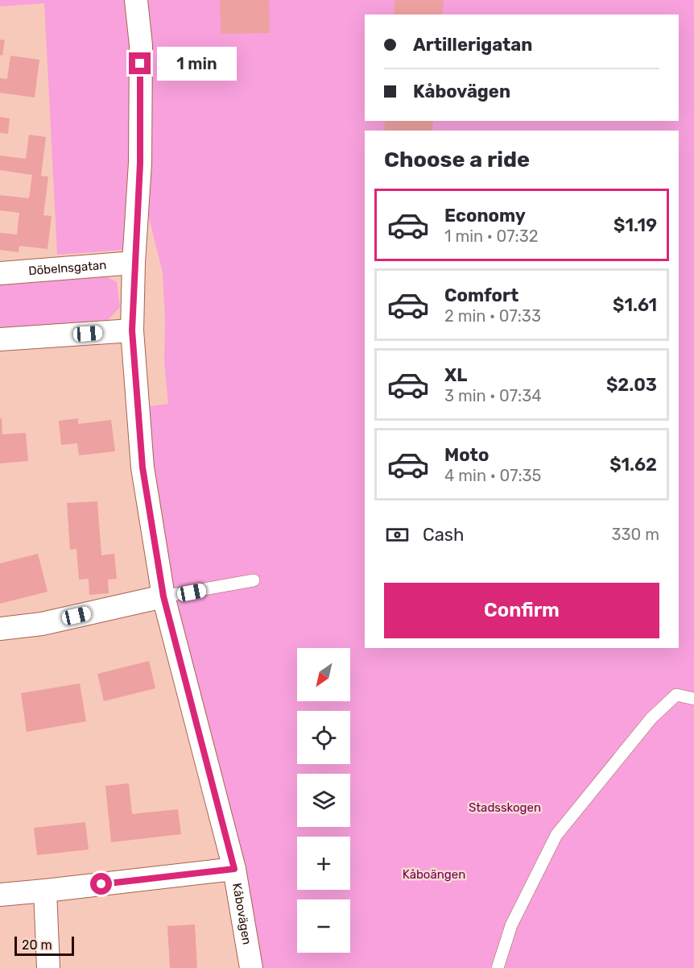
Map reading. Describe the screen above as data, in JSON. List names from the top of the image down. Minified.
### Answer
{"streets":{"street":["Döbelnsgatan","Kåbovägen"]},"crossings":[["Döbelnsgatan","Kåbovägen"]],"parks":["Stadsskogen","Kåboängen"],"scale_bar":"20 m","north":"bottom left","page":{"banner":["Artillerigatan","Kåbovägen"],"bubble":"1 min","heading":"Choose a ride","list":[{"name":"Economy","note":"1 min · 07:32","value":"$1.19"},{"name":"Comfort","note":"2 min · 07:33","value":"$1.61"},{"name":"XL","note":"3 min · 07:34","value":"$2.03"},{"name":"Moto","note":"4 min · 07:35","value":"$1.62"}],"pay":["Cash","330 m"],"buttons":"Confirm","map_buttons":["+","−"],"scale":"20 m"}}
